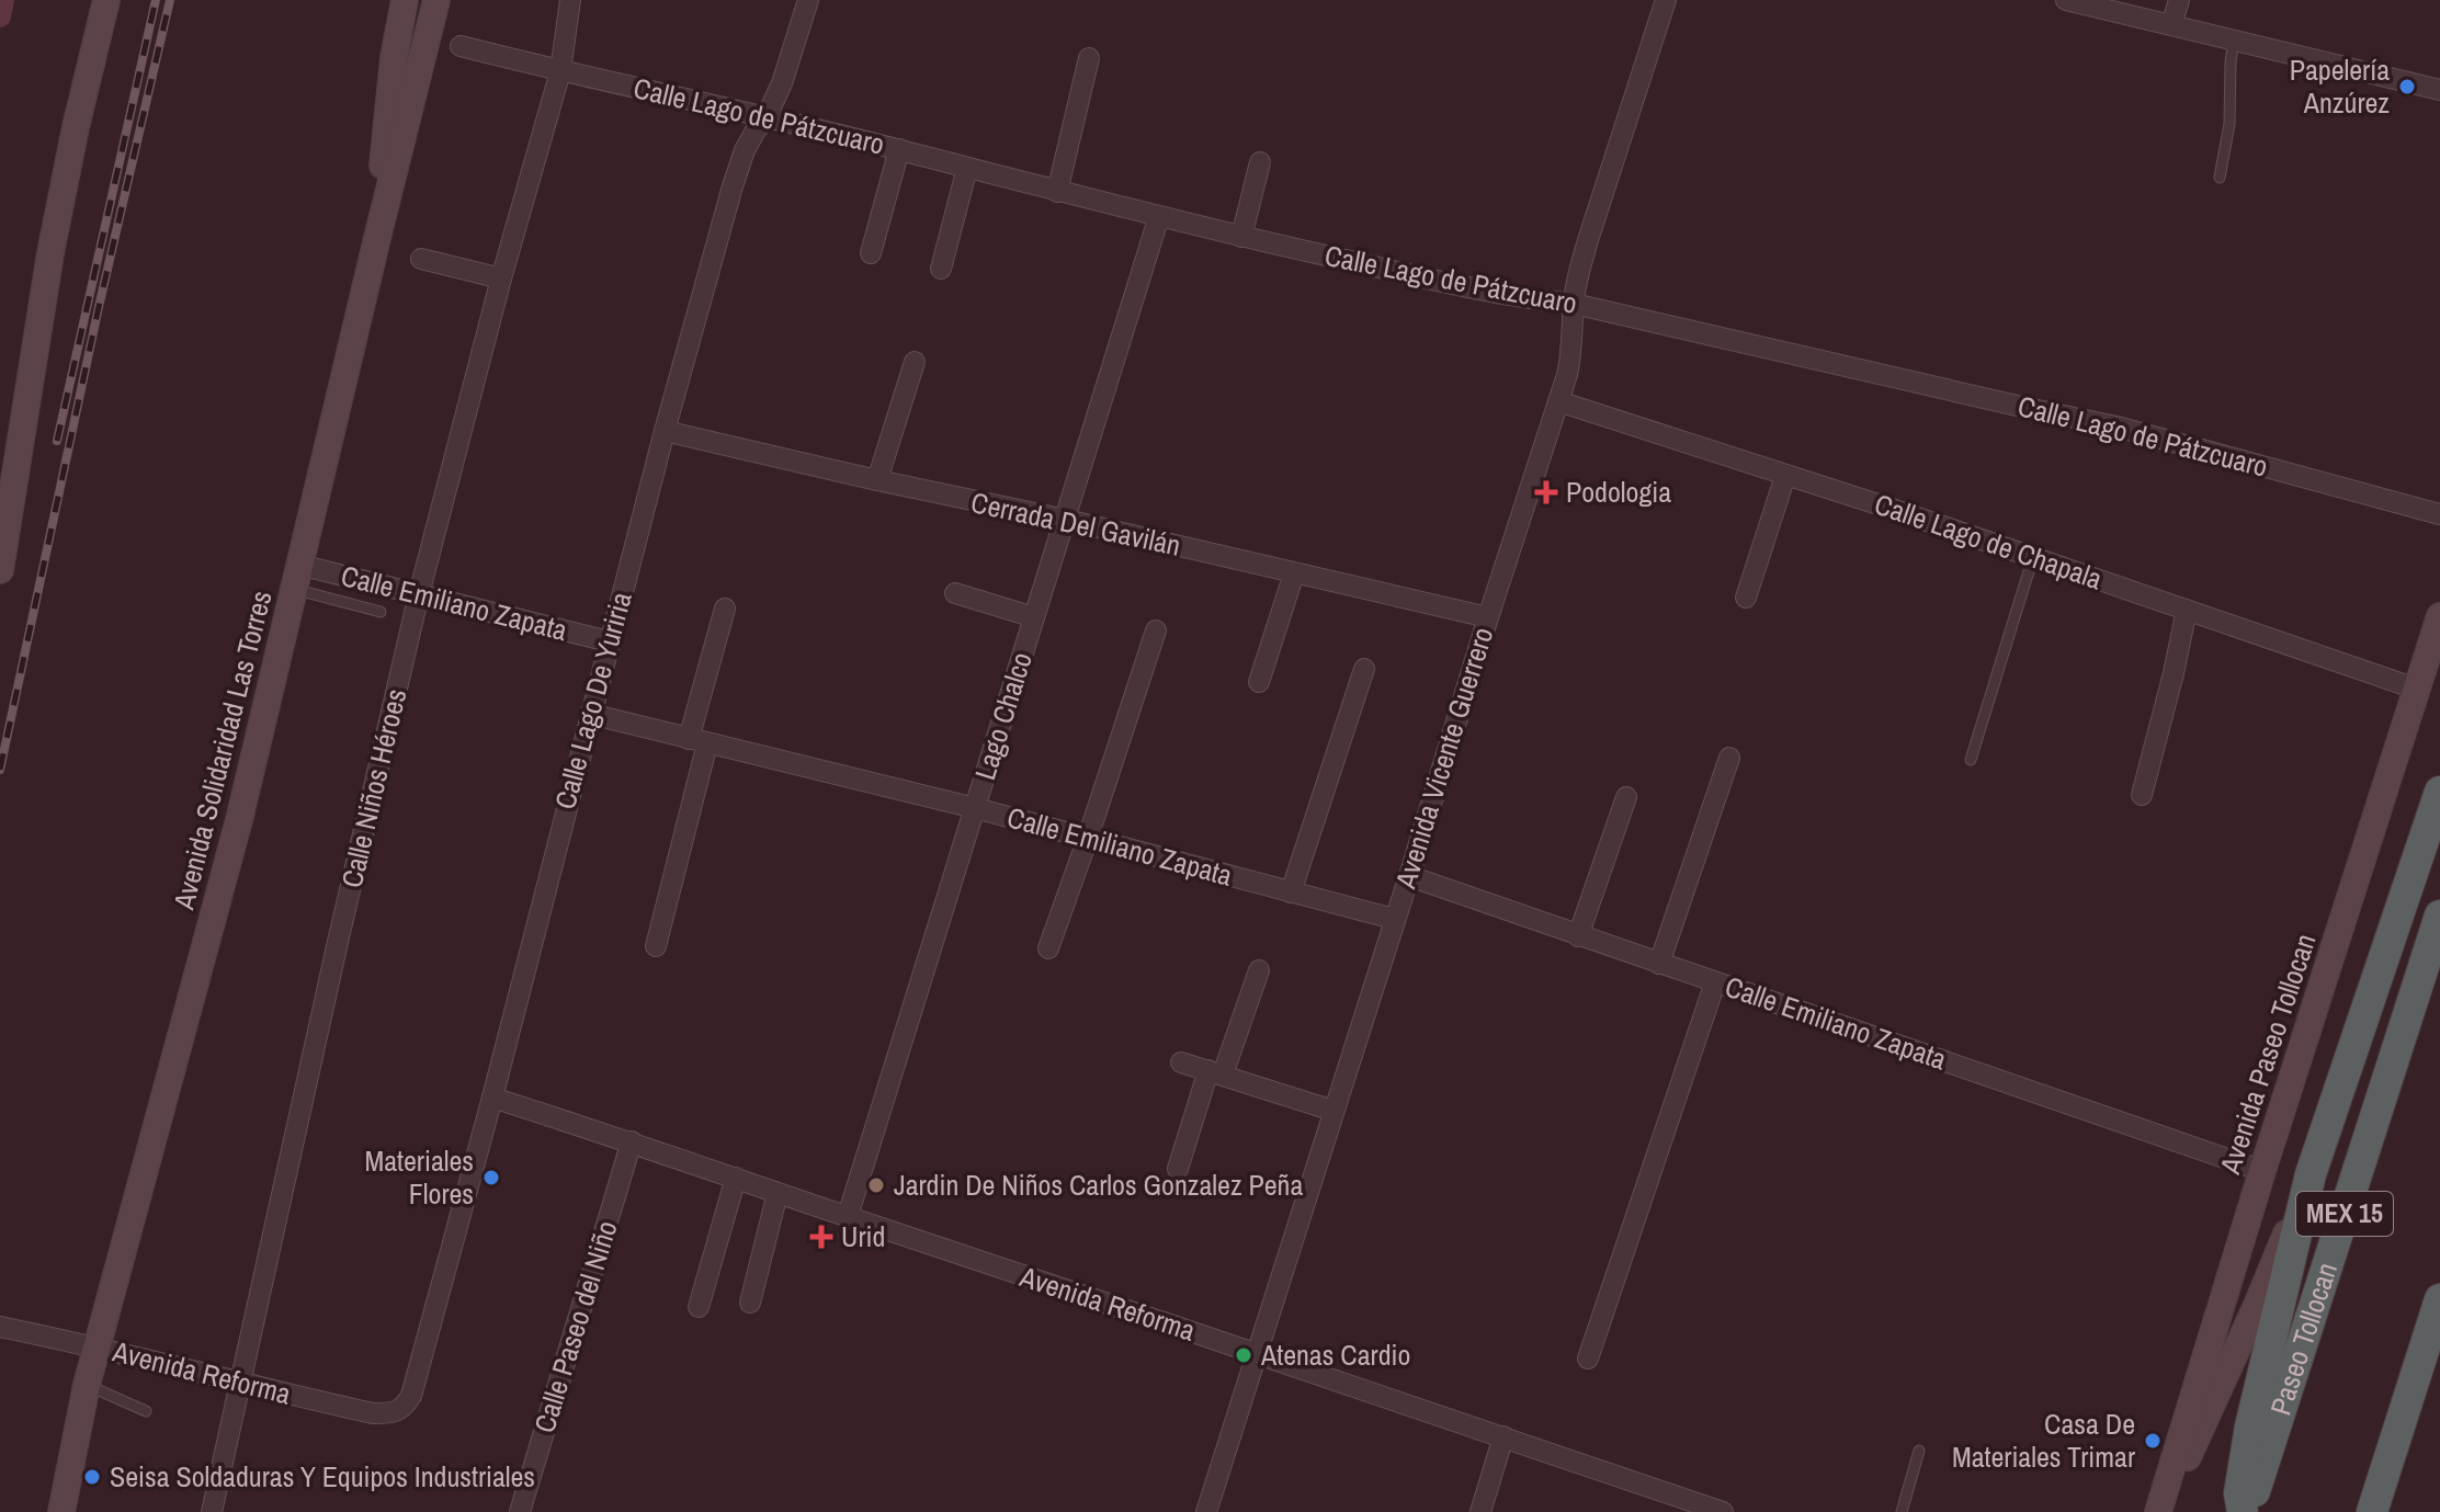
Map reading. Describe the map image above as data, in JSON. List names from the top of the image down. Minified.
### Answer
{"streets":{"highway":["MEX 15","Paseo Tollocan"],"main road":["Avenida Solidaridad Las Torres","Avenida Paseo Tollocan"],"street":["Calle Lago de Pátzcuaro","Cerrada Del Gavilán","Calle Lago de Chapala","Calle Emiliano Zapata","Calle Lago De Yuriria","Lago Chalco","Avenida Vicente Guerrero","Calle Niños Héroes","Avenida Reforma","Calle Paseo del Niño"]},"crossings":[["Calle Lago de Pátzcuaro","Calle Lago De Yuriria"],["Calle Lago de Pátzcuaro","Lago Chalco"],["Calle Lago de Pátzcuaro","Avenida Vicente Guerrero"],["Calle Lago de Pátzcuaro","Calle Niños Héroes"],["Cerrada Del Gavilán","Calle Lago De Yuriria"],["Cerrada Del Gavilán","Lago Chalco"],["Cerrada Del Gavilán","Avenida Vicente Guerrero"],["Calle Lago de Chapala","Avenida Vicente Guerrero"],["Calle Lago de Chapala","Avenida Paseo Tollocan"],["Calle Emiliano Zapata","Calle Lago De Yuriria"],["Calle Emiliano Zapata","Lago Chalco"],["Calle Emiliano Zapata","Avenida Solidaridad Las Torres"],["Calle Emiliano Zapata","Avenida Vicente Guerrero"],["Calle Emiliano Zapata","Calle Niños Héroes"],["Calle Emiliano Zapata","Avenida Paseo Tollocan"],["Calle Lago De Yuriria","Avenida Reforma"],["Lago Chalco","Avenida Reforma"],["Avenida Solidaridad Las Torres","Avenida Reforma"],["Avenida Vicente Guerrero","Avenida Reforma"],["Calle Niños Héroes","Avenida Reforma"],["Avenida Reforma","Calle Paseo del Niño"]],"places":{"other":["Papelería Anzúrez","Materiales Flores","Jardin De Niños Carlos Gonzalez Peña","Atenas Cardio","Casa De Materiales Trimar","Seisa Soldaduras Y Equipos Industriales"],"health":["Podologia","Urid"]}}
